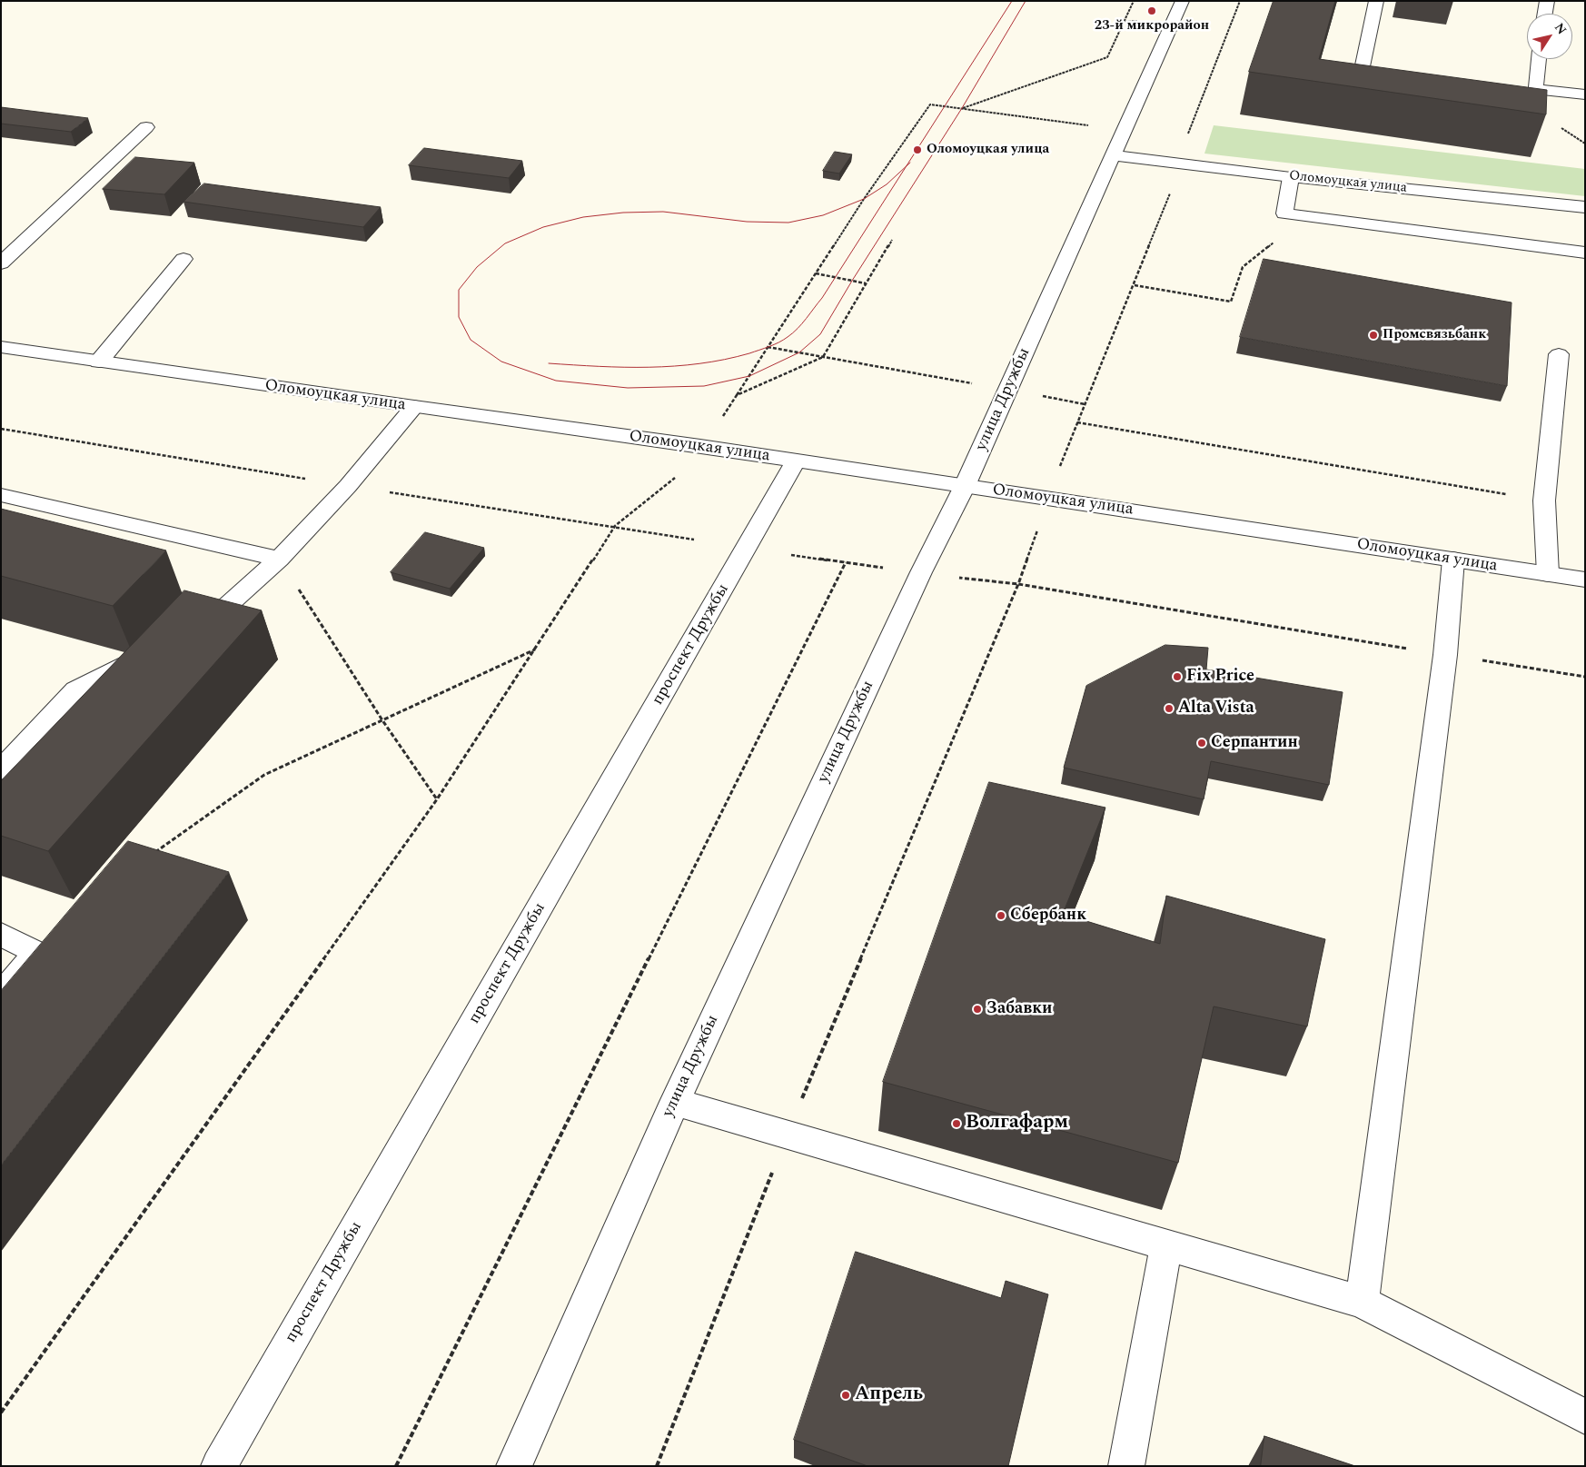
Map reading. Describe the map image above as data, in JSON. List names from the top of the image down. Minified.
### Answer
{"streets":{"street":["Оломоуцкая улица","улица Дружбы","проспект Дружбы"]},"crossings":[["Оломоуцкая улица","улица Дружбы"],["Оломоуцкая улица","проспект Дружбы"]],"places":["23-й микрорайон","Оломоуцкая улица","Промсвязьбанк","Fix Price","Alta Vista","Серпантин","Сбербанк","Забавки","Волгафарм","Апрель"],"north":"top right"}
